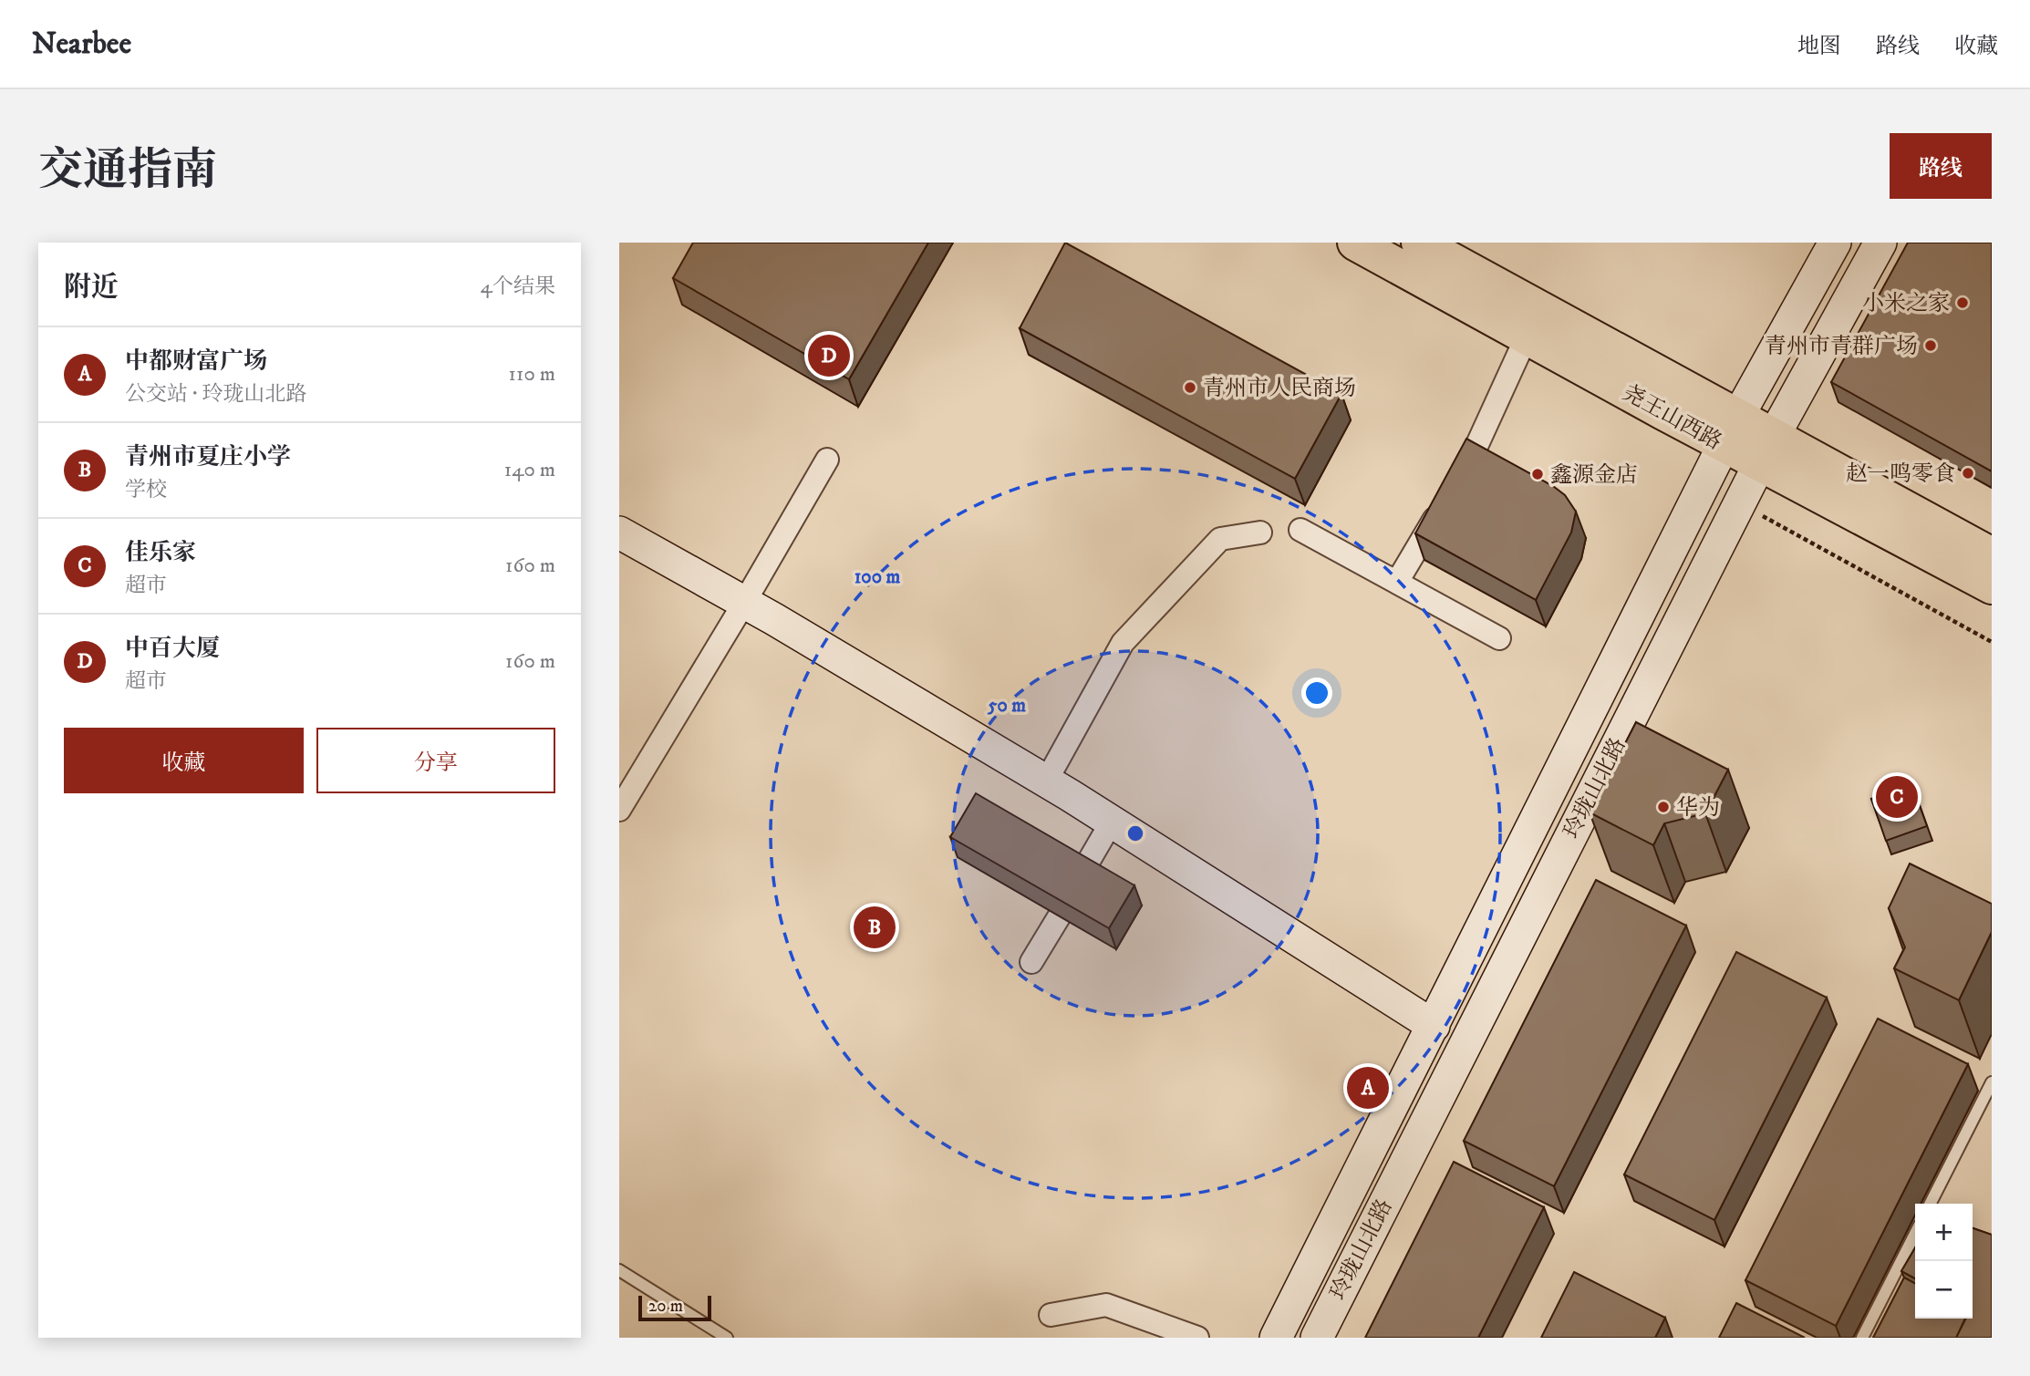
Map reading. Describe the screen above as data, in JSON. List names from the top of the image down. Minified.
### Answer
{"streets":{"main road":["尧王山西路","玲珑山北路"]},"crossings":[["尧王山西路","玲珑山北路"]],"places":["小米之家","青州市青群广场","青州市人民商场","赵一鸣零食","鑫源金店","华为"],"scale_bar":"20 m","page":{"header":"Nearbee","nav":["地图","路线","收藏"],"title":"交通指南","buttons":["路线",["收藏","分享"]],"heading":["附近","4个结果"],"list":[{"mark":"A","name":"中都财富广场","note":"公交站 · 玲珑山北路","value":"110 m"},{"mark":"B","name":"青州市夏庄小学","note":"学校","value":"140 m"},{"mark":"C","name":"佳乐家","note":"超市","value":"160 m"},{"mark":"D","name":"中百大厦","note":"超市","value":"160 m"}],"pins":["D","C","B","A"],"map_buttons":["+","−"],"scale":"20 m"},"rings":["100 m","50 m"]}
